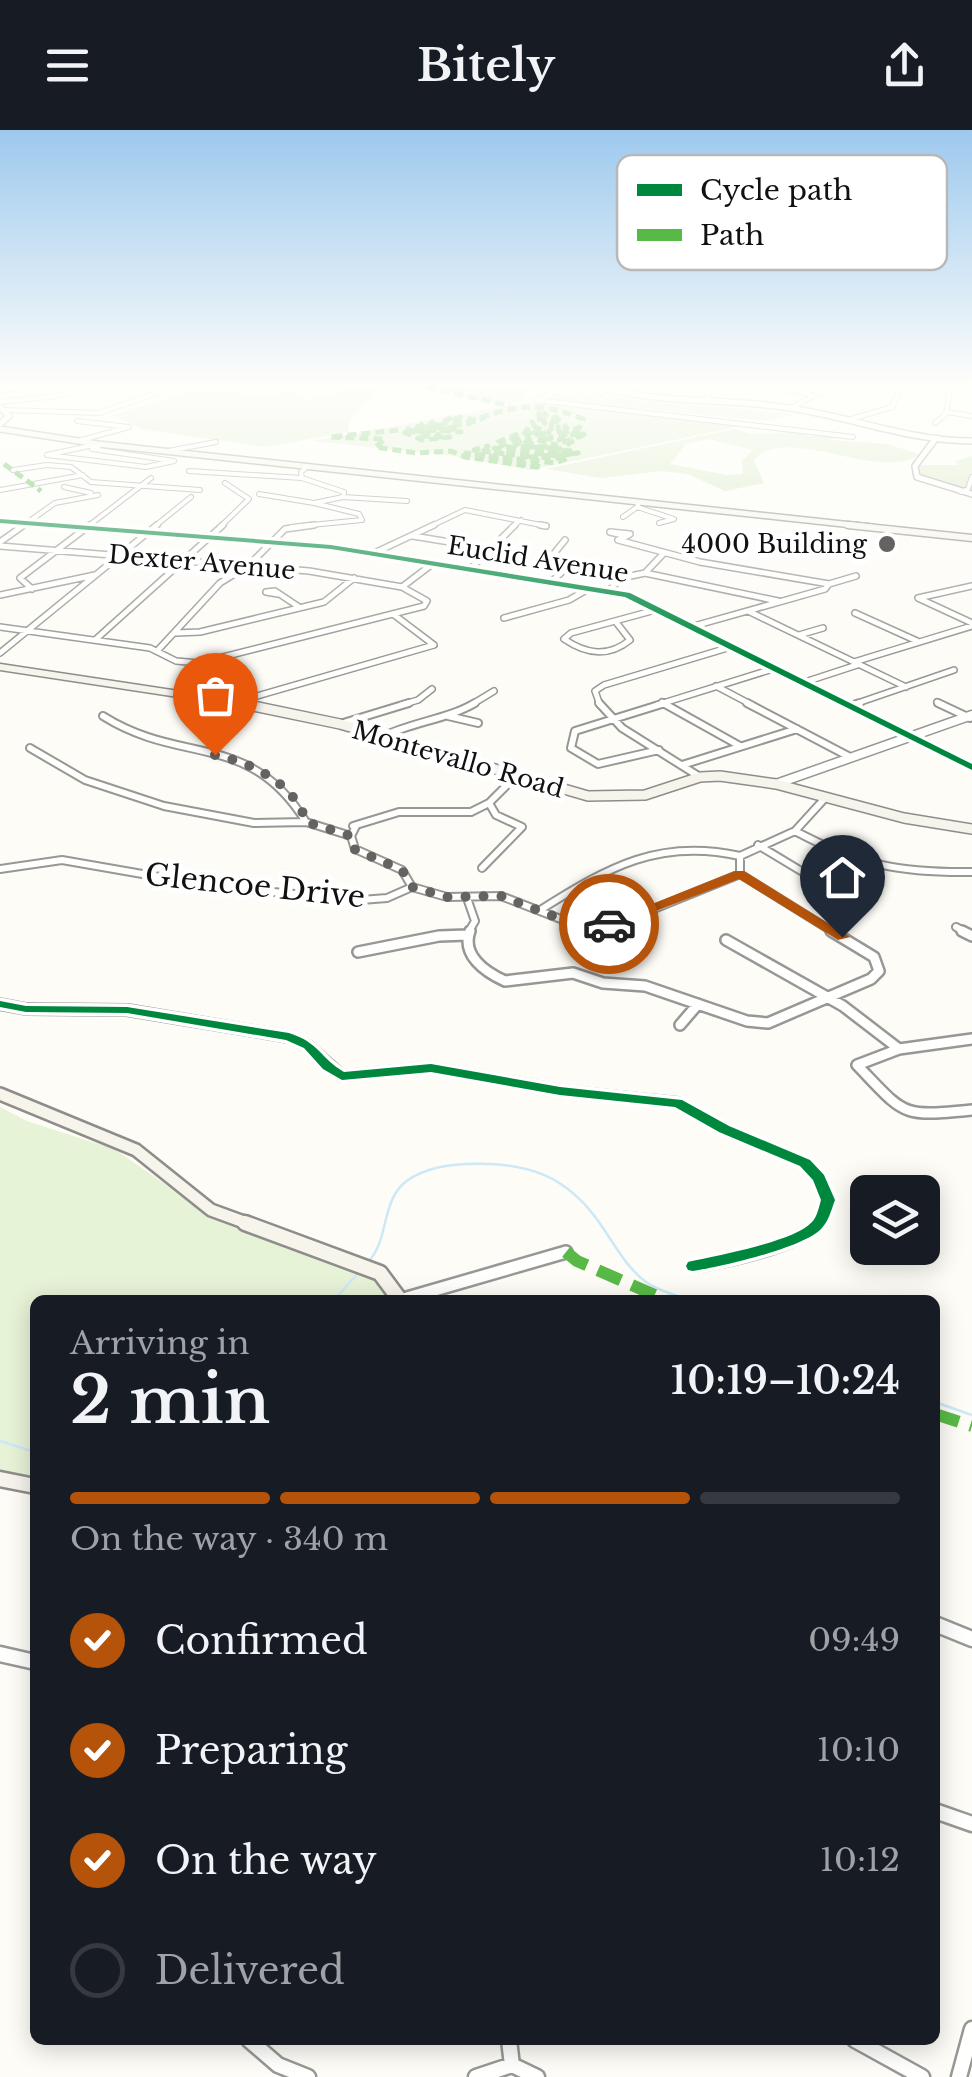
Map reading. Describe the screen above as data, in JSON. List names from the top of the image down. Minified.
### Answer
{"streets":{"main road":["Montevallo Road"],"street":["Euclid Avenue","Dexter Avenue","Glencoe Drive"]},"places":["4000 Building"],"legend":["Cycle path","Path"],"page":{"header":"Bitely","heading":["2 min","Arriving in","10:19–10:24"],"bar":"On the way · 340 m","list":[["Confirmed","09:49"],["Preparing","10:10"],["On the way","10:12"],"Delivered"]}}
